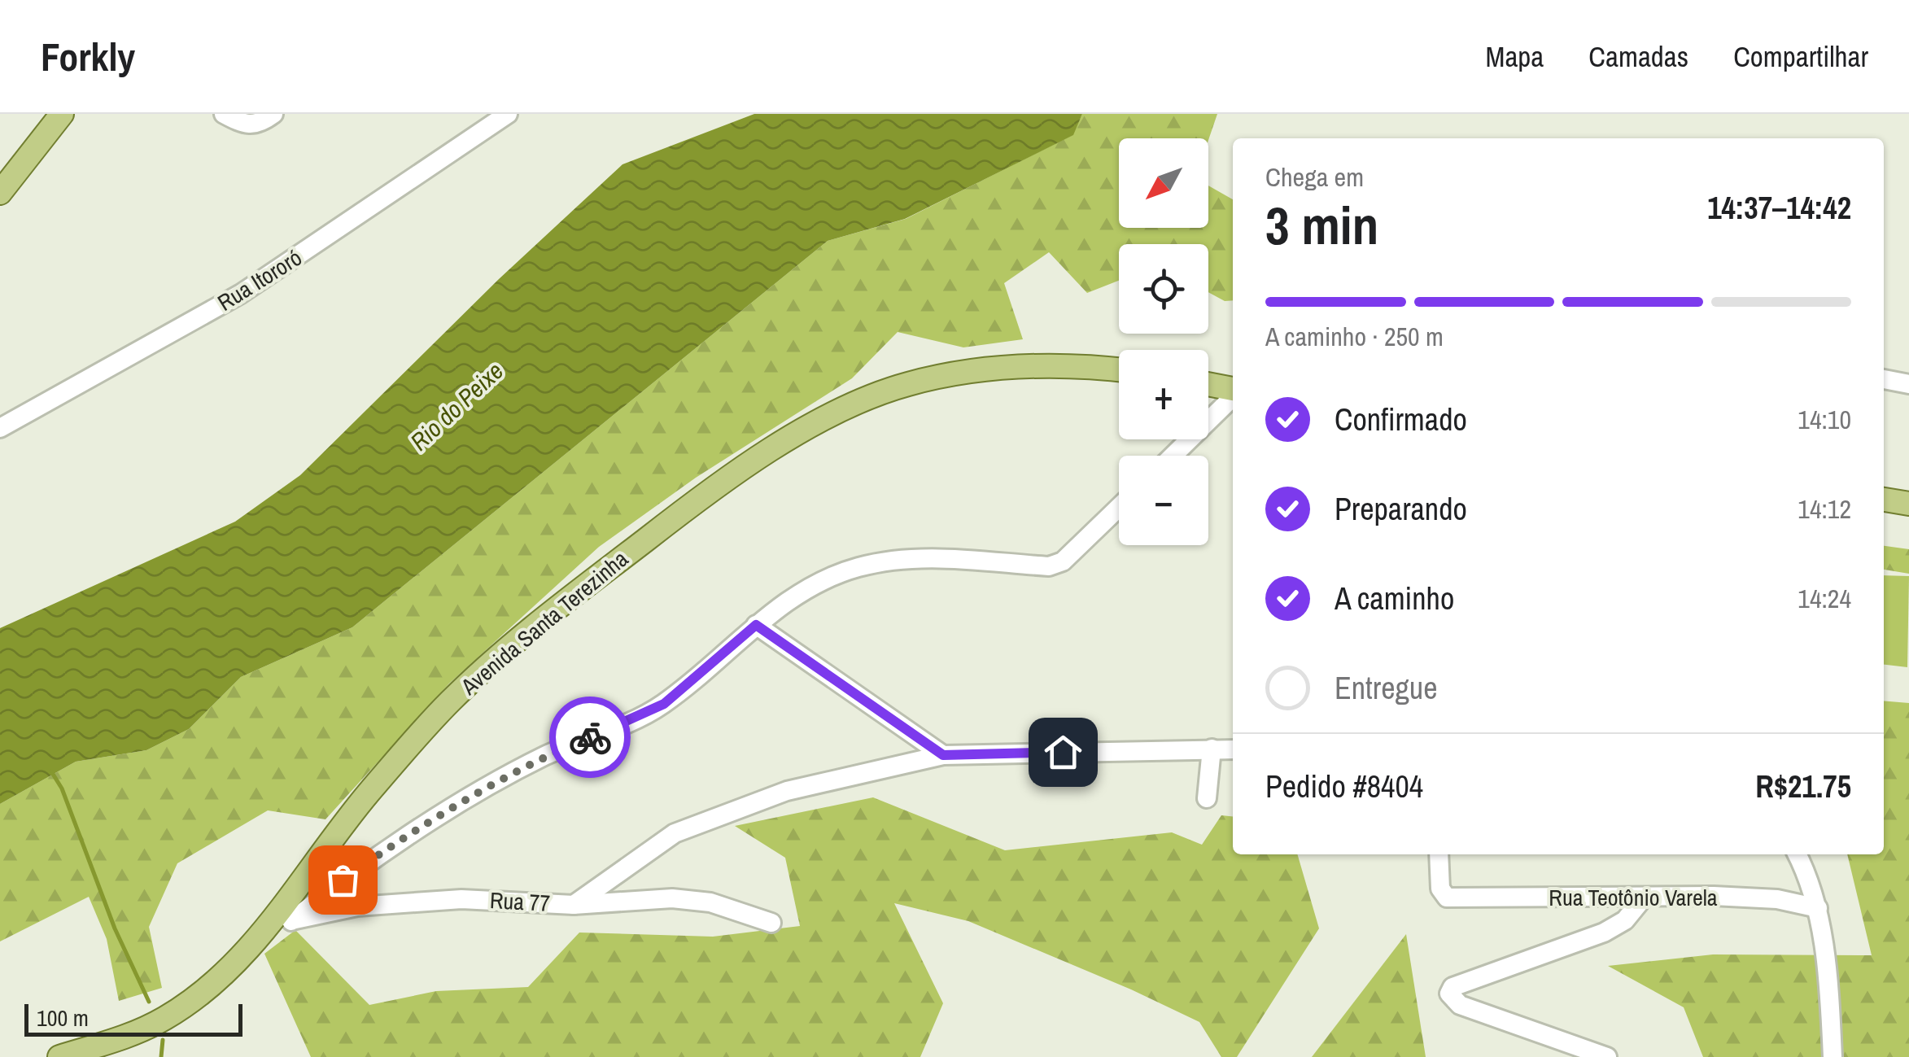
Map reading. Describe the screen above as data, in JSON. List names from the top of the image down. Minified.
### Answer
{"streets":{"main road":["Avenida Santa Terezinha"],"street":["Rua Itororó","Rua Teotônio Varela","Rua 77"]},"crossings":[["Avenida Santa Terezinha","Rua 77"]],"water":["Rio do Peixe"],"scale_bar":"100 m","north":"bottom left","page":{"header":"Forkly","nav":["Mapa","Camadas","Compartilhar"],"map_buttons":["+","−"],"heading":["3 min","Chega em","14:37–14:42"],"panel":["Pedido #8404","R$21.75"],"bar":"A caminho · 250 m","list":[["Confirmado","14:10"],["Preparando","14:12"],["A caminho","14:24"],"Entregue"],"scale":"100 m"}}
